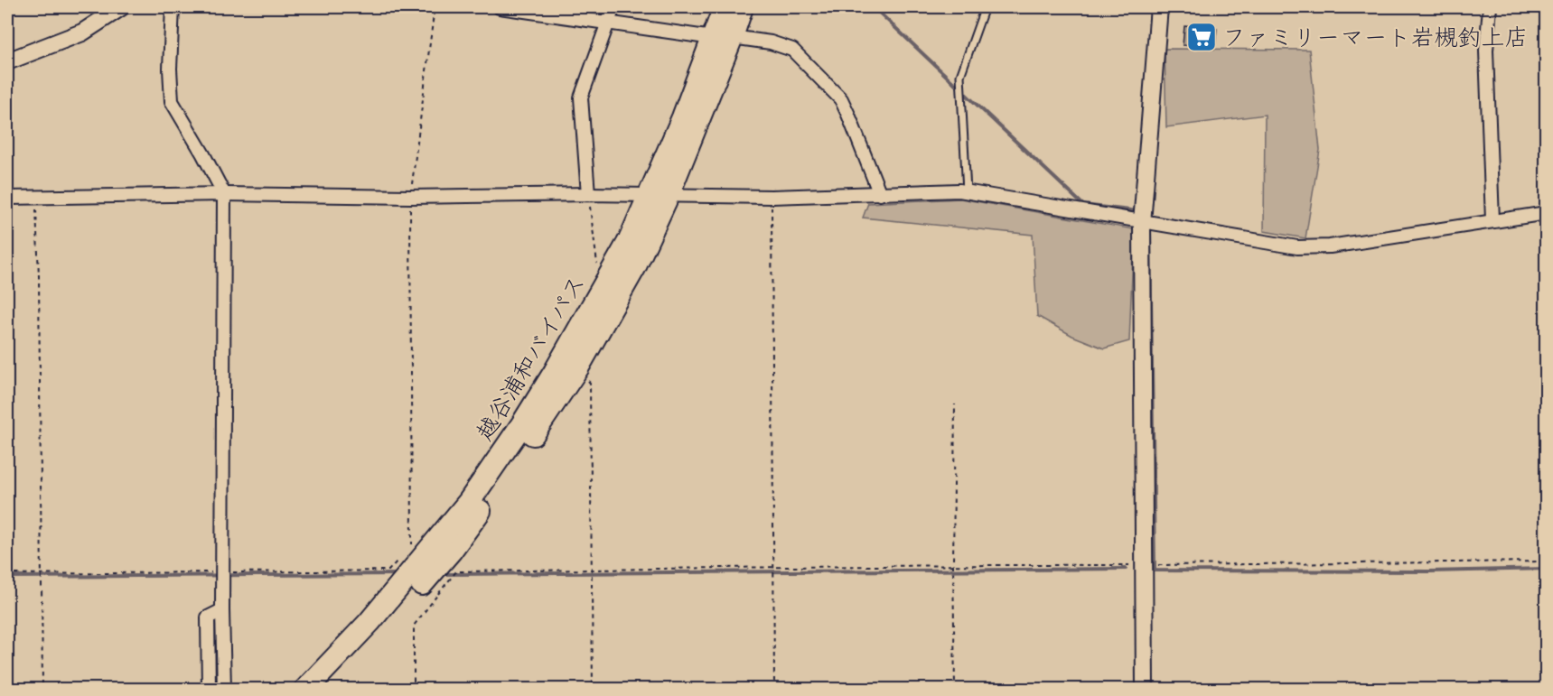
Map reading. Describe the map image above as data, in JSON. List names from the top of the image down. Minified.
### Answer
{"streets":{"highway":["越谷浦和バイパス"]},"places":{"supermarket":["ファミリーマート岩槻釣上店"]}}
